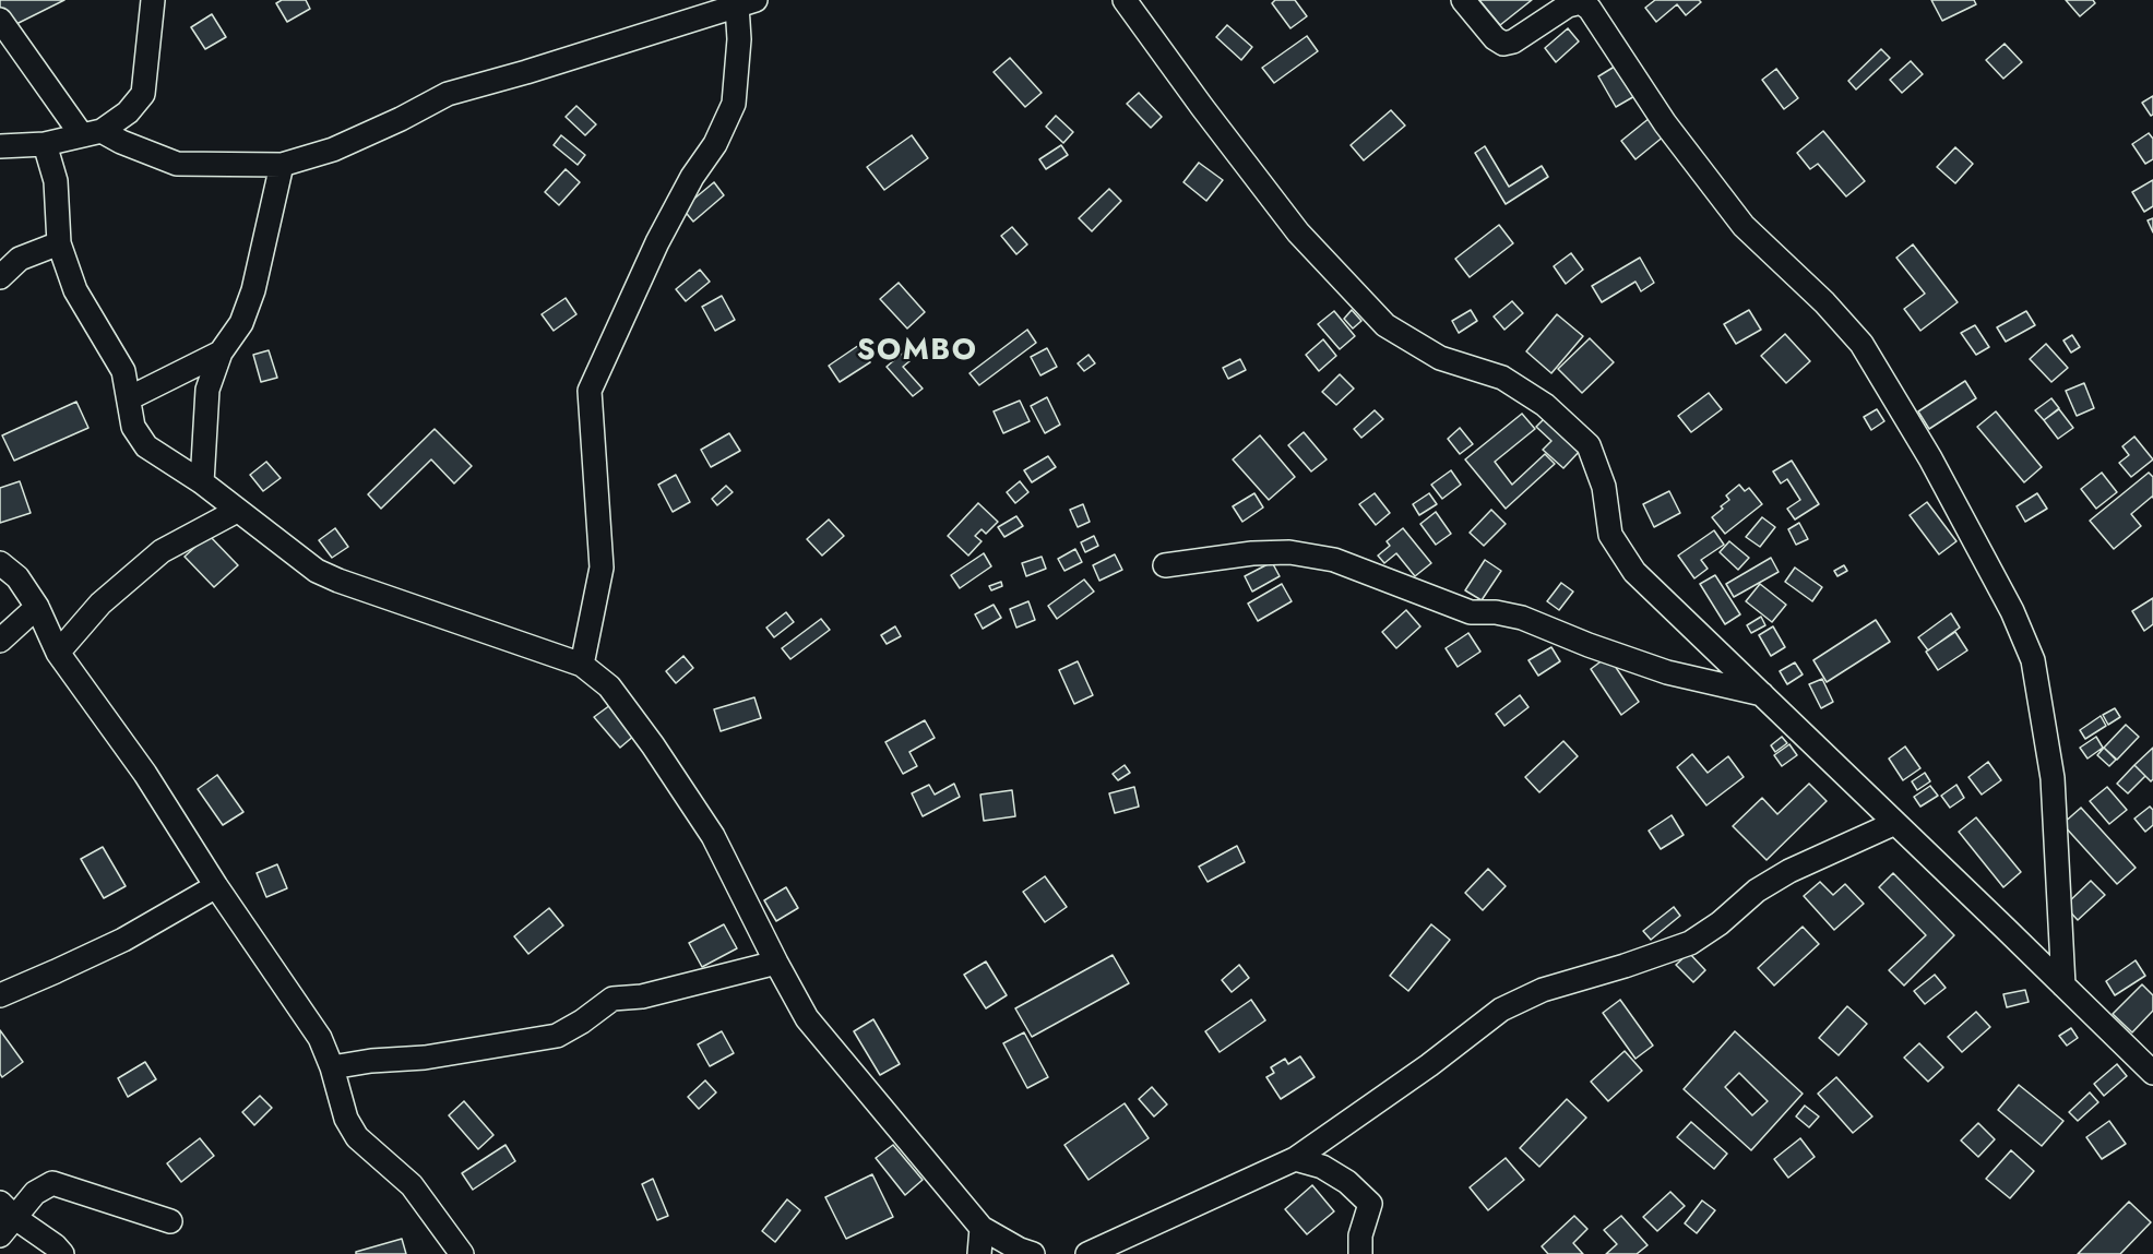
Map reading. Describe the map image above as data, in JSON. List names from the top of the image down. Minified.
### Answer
{"districts":["SOMBO"]}
